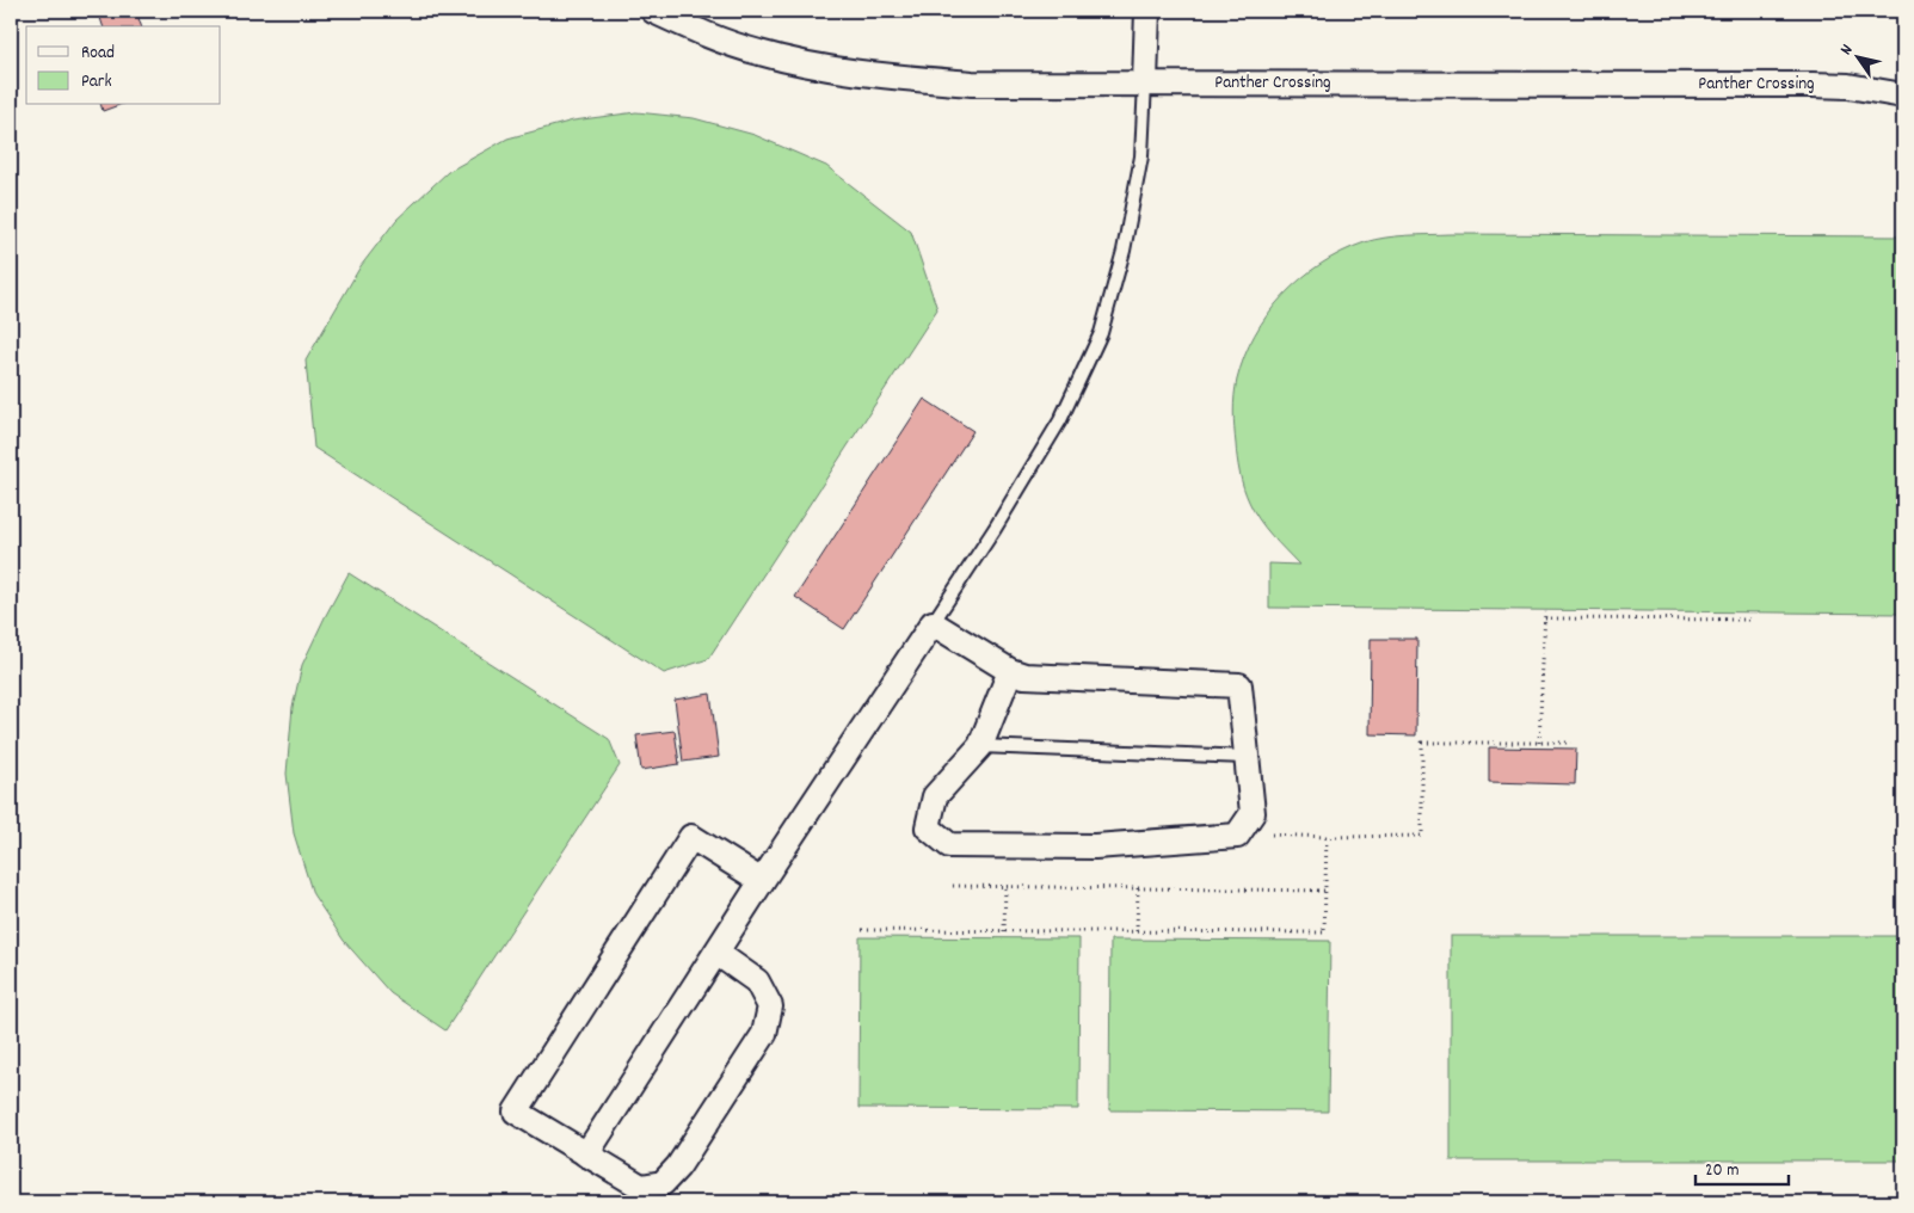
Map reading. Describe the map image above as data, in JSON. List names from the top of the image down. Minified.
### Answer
{"streets":{"street":["Panther Crossing"]},"legend":["Road","Park"],"scale_bar":"20 m","north":"top left"}
